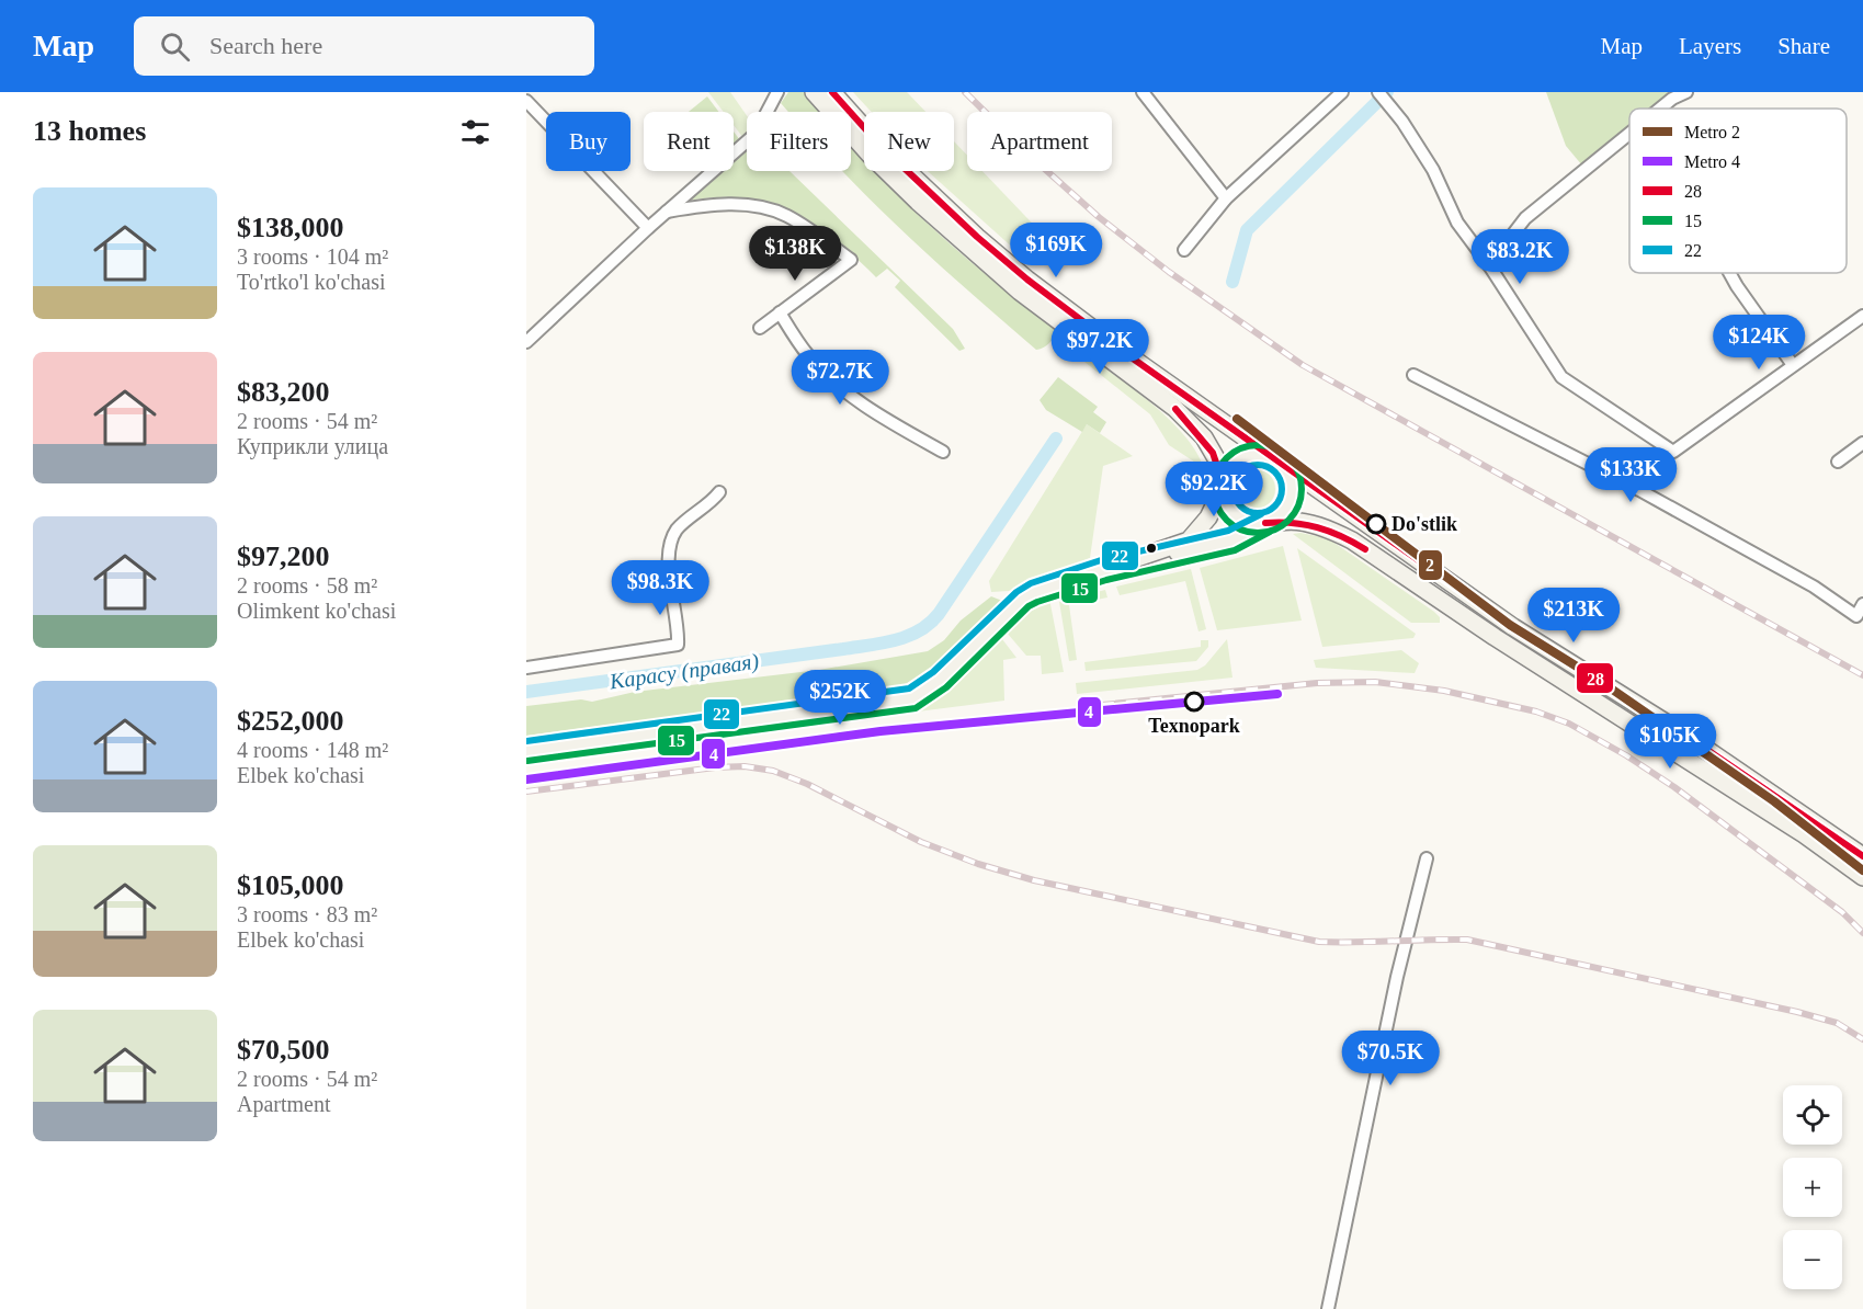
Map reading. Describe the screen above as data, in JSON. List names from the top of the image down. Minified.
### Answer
{"water":["Карасу (правая)"],"places":["Do'stlik","Texnopark"],"lines":["transit line 28","metro line 2","transit line 15","transit line 22","metro line 4"],"legend":["Metro 2","Metro 4","28","15","22"],"page":{"header":"Map","search":"Search here","nav":["Map","Layers","Share"],"heading":"13 homes","chip":["Buy","Rent","Filters","New","Apartment"],"list":[{"name":"$138,000","note":"3 rooms · 104 m² · To'rtko'l ko'chasi"},{"name":"$83,200","note":"2 rooms · 54 m² · Куприкли улица"},{"name":"$97,200","note":"2 rooms · 58 m² · Olimkent ko'chasi"},{"name":"$252,000","note":"4 rooms · 148 m² · Elbek ko'chasi"},{"name":"$105,000","note":"3 rooms · 83 m² · Elbek ko'chasi"},{"name":"$70,500","note":"2 rooms · 54 m² · Apartment"}],"price":["$169K","$138K","$83.2K","$124K","$97.2K","$72.7K","$133K","$92.2K","$98.3K","$213K","$252K","$105K","$70.5K"],"map_buttons":["+","−"]}}
